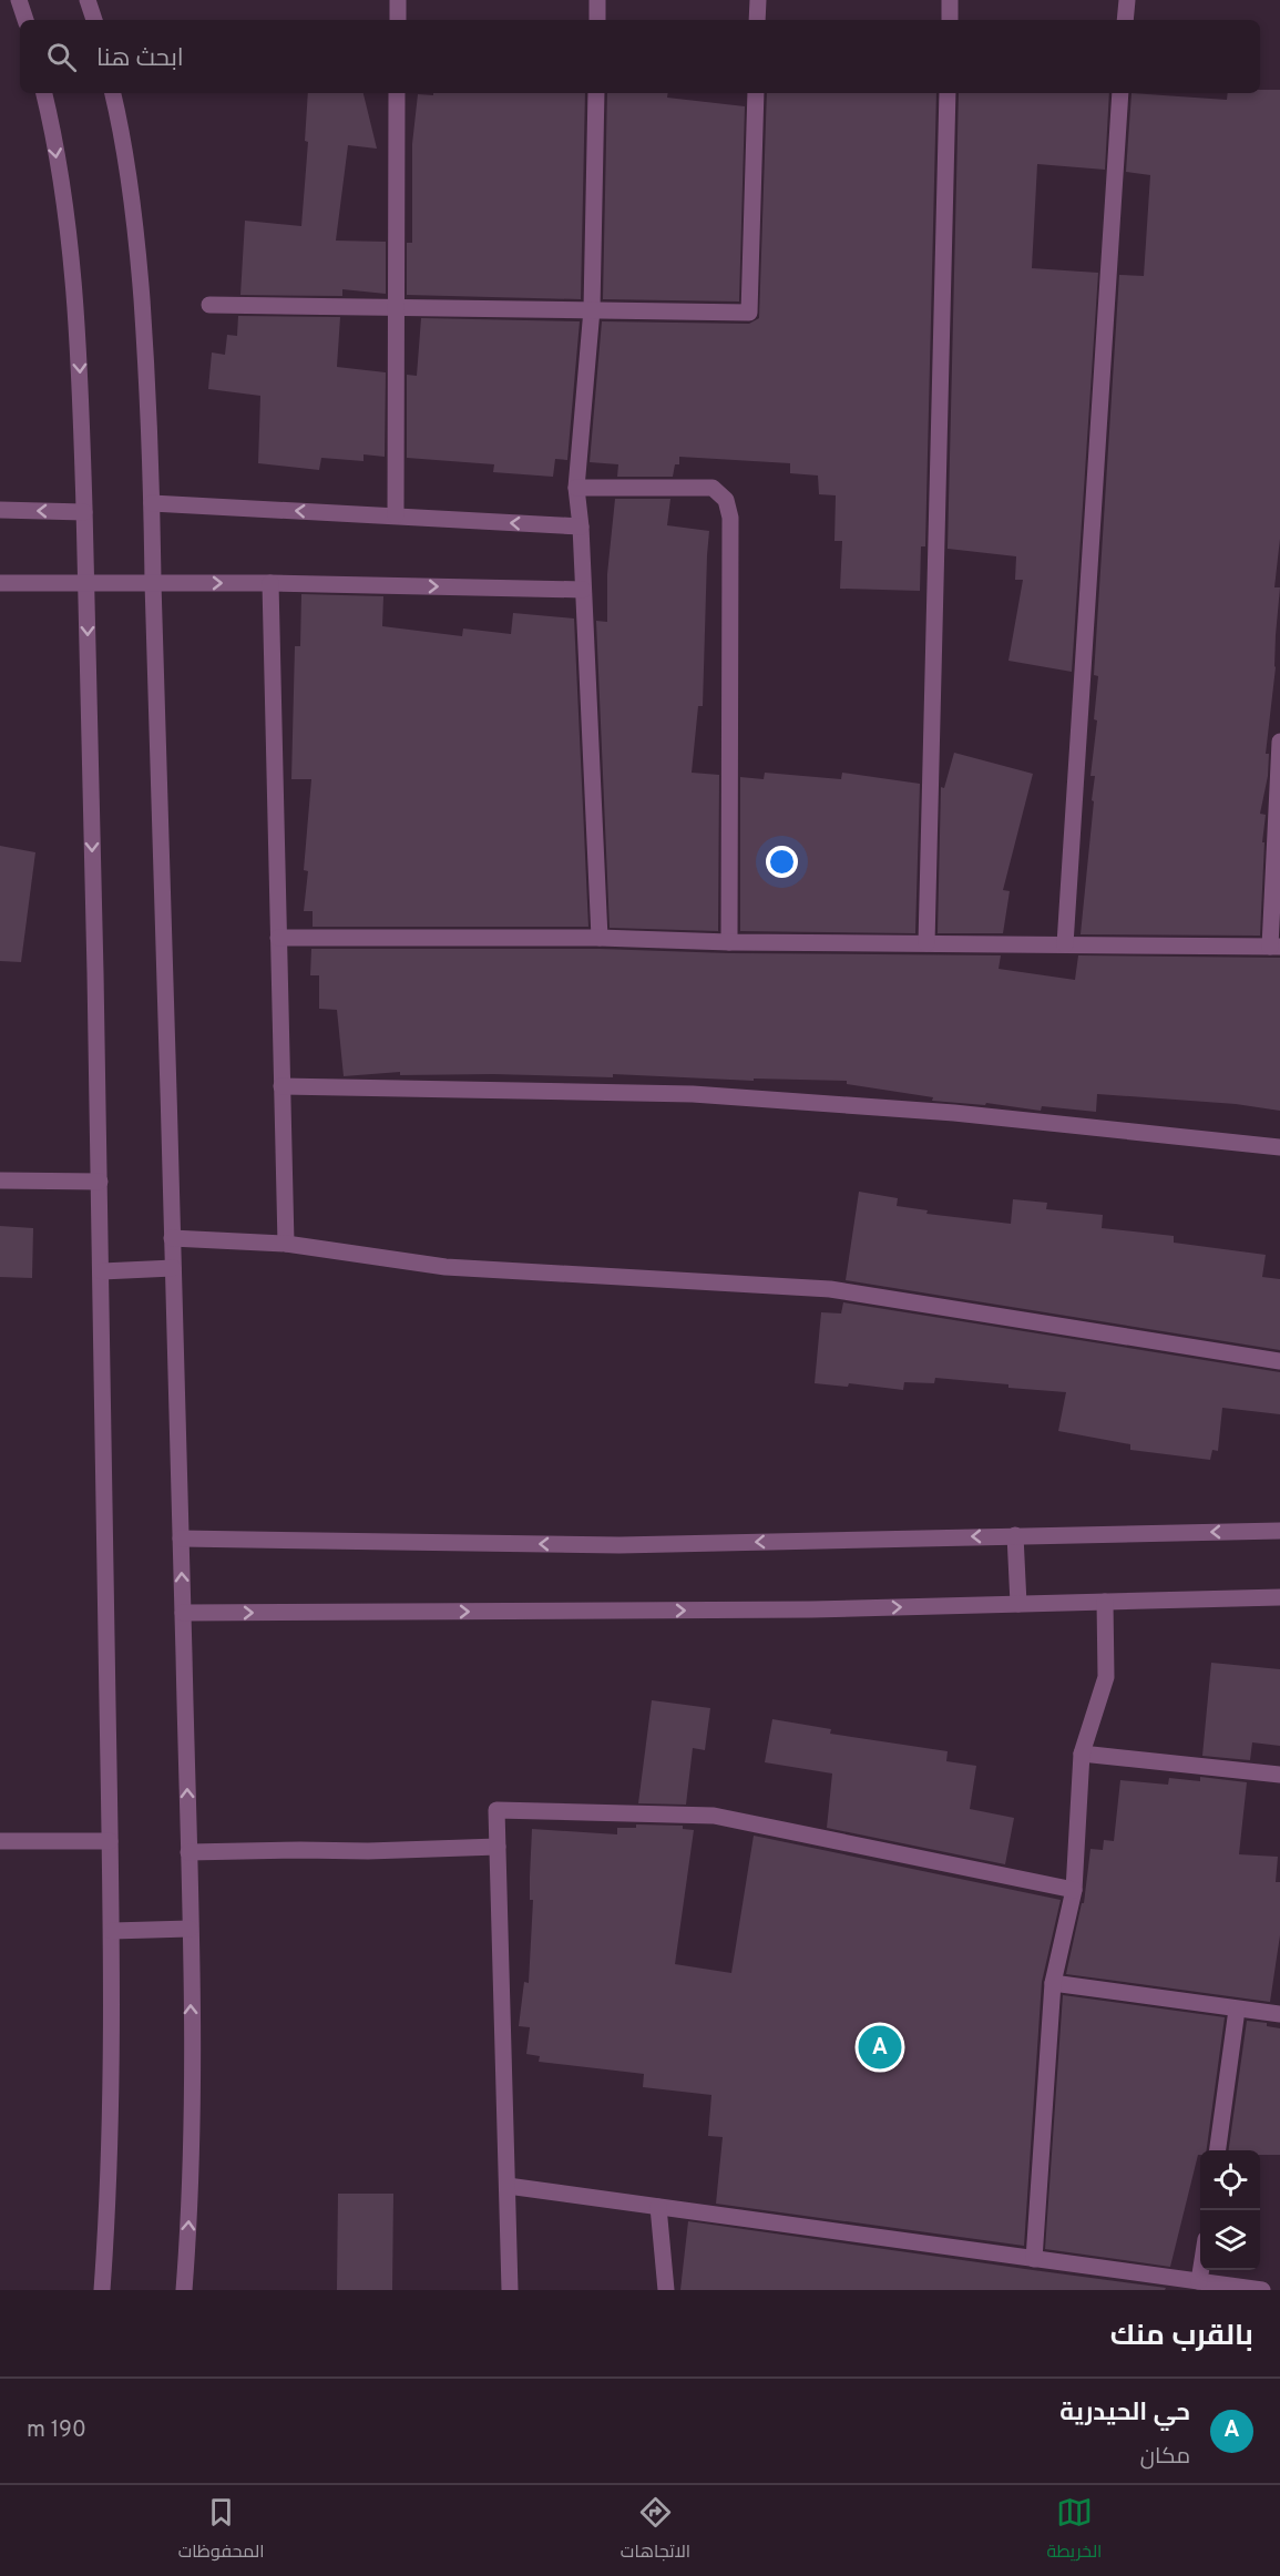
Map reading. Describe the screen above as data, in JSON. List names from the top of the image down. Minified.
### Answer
{"page":{"search":"ابحث هنا","pins":"A","heading":"بالقرب منك","list":[{"mark":"A","name":"حي الحيدرية","note":"مكان","value":"190 m"}],"nav":["الخريطة","الاتجاهات","المحفوظات"]}}
